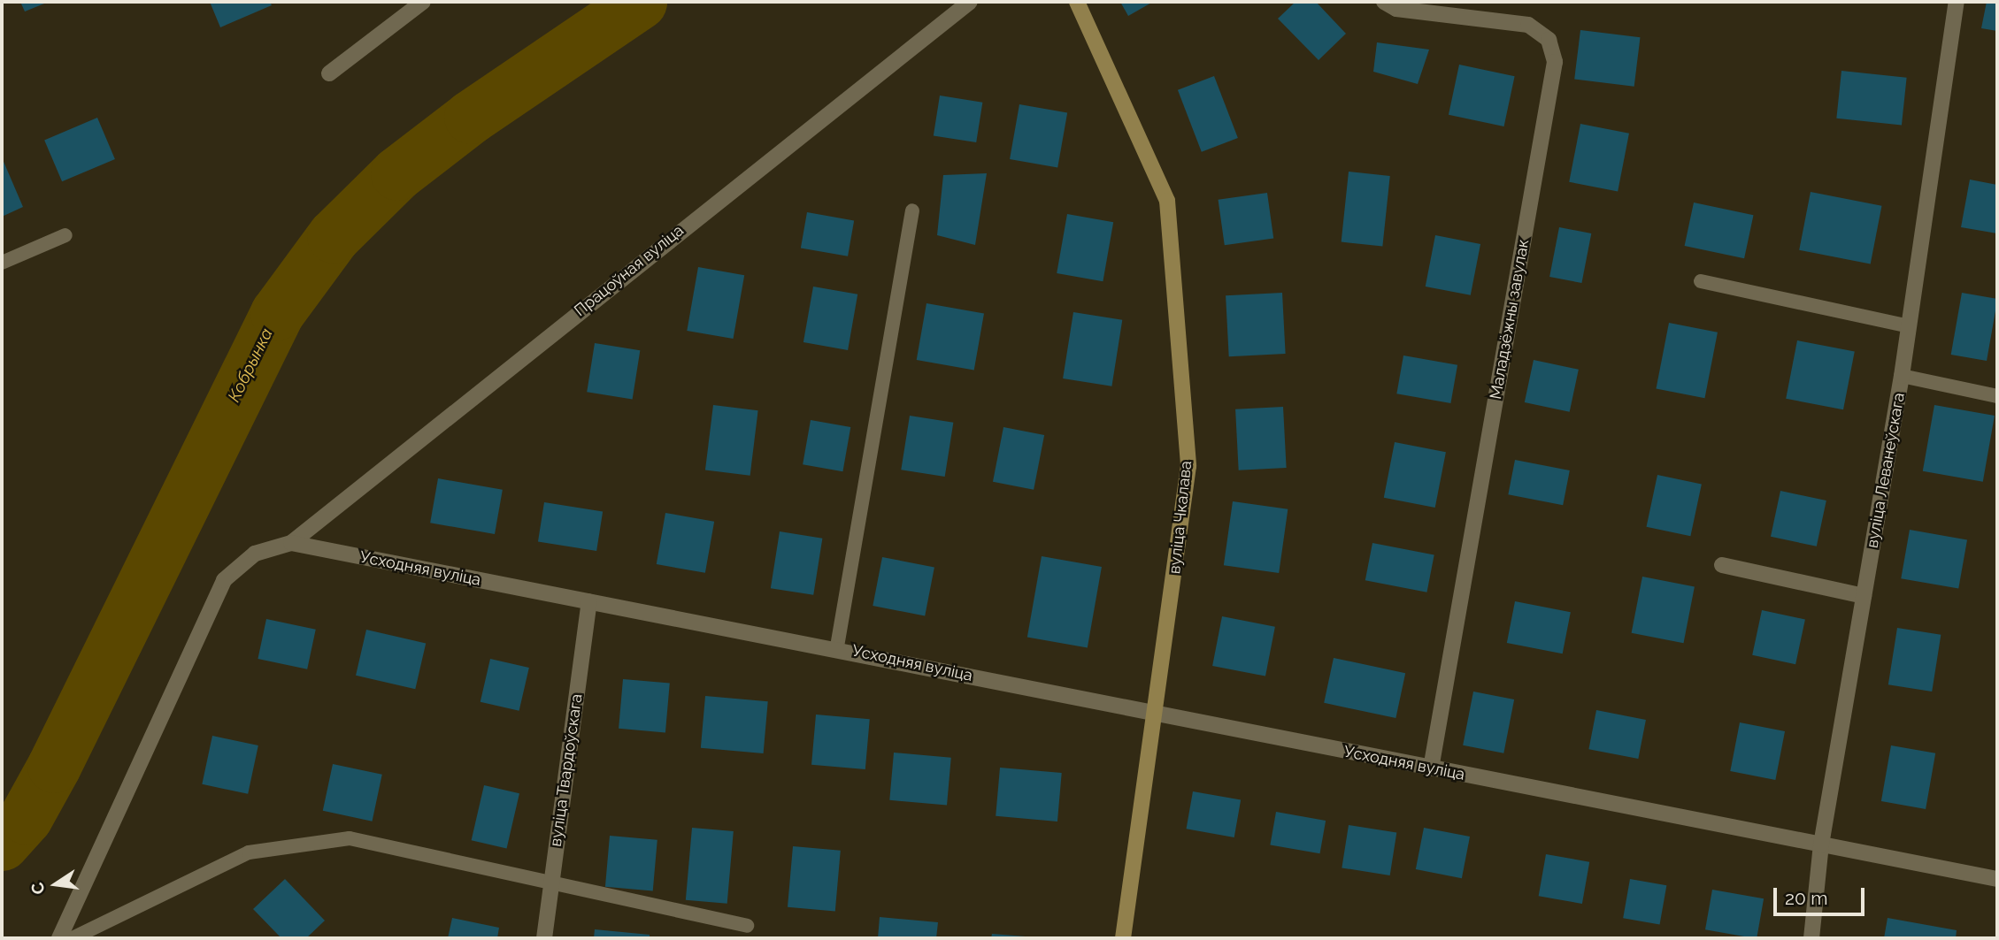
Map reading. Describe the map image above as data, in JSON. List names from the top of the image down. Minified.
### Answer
{"streets":{"main road":["вуліца Чкалава"],"street":["Працоўная вуліца","Маладзёжны завулак","вуліца Леванеўскага","Усходняя вуліца","вуліца Твардоўскага"]},"crossings":[["Працоўная вуліца","Усходняя вуліца"],["Маладзёжны завулак","Усходняя вуліца"],["вуліца Леванеўскага","Усходняя вуліца"],["вуліца Чкалава","Усходняя вуліца"],["Усходняя вуліца","вуліца Твардоўскага"]],"water":["Кобрынка"],"scale_bar":"20 m","north":"left"}
